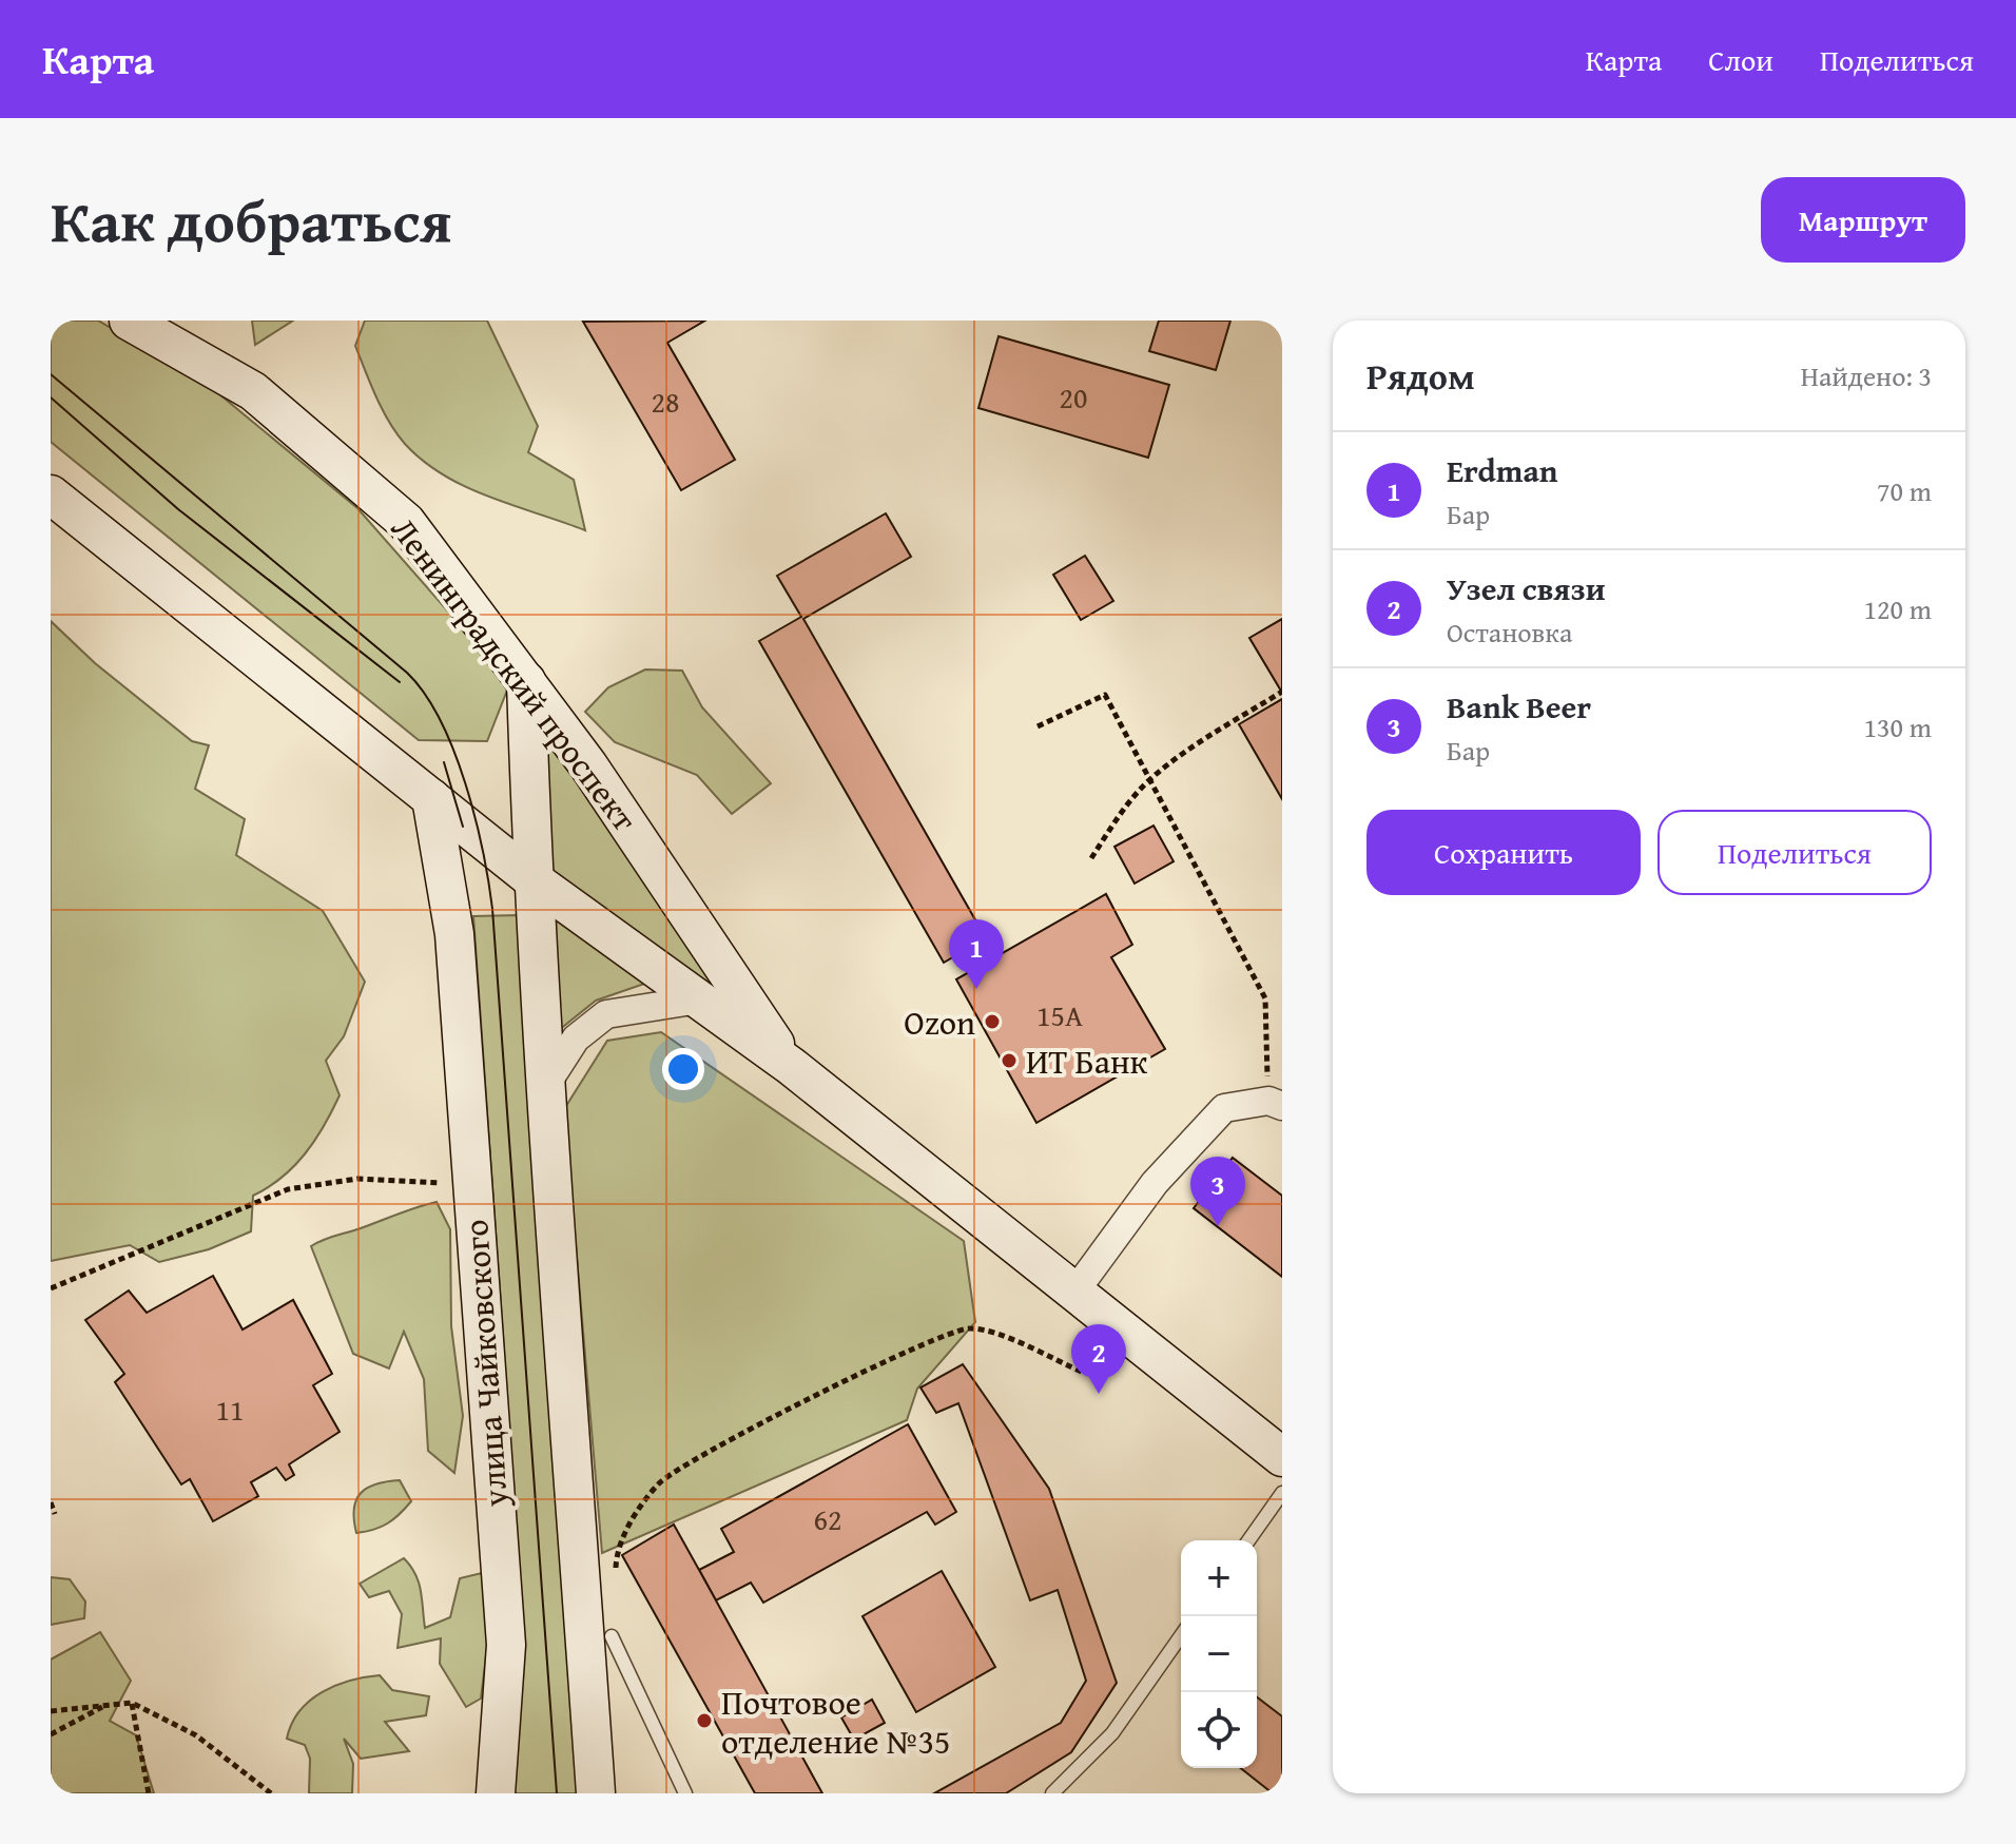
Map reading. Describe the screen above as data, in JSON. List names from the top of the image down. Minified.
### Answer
{"streets":{"main road":["Ленинградский проспект","улица Чайковского"]},"crossings":[["Ленинградский проспект","улица Чайковского"]],"places":["Ozon","ИТ Банк","Почтовое отделение №35"],"house_numbers":["20","28","15А","11","62"],"page":{"header":"Карта","nav":["Карта","Слои","Поделиться"],"title":"Как добраться","buttons":["Маршрут",["Сохранить","Поделиться"]],"heading":["Рядом","Найдено: 3"],"list":[{"mark":"1","name":"Erdman","note":"Бар","value":"70 m"},{"mark":"2","name":"Узел связи","note":"Остановка","value":"120 m"},{"mark":"3","name":"Bank Beer","note":"Бар","value":"130 m"}],"pins":["1","3","2"],"map_buttons":["+","−"]}}
